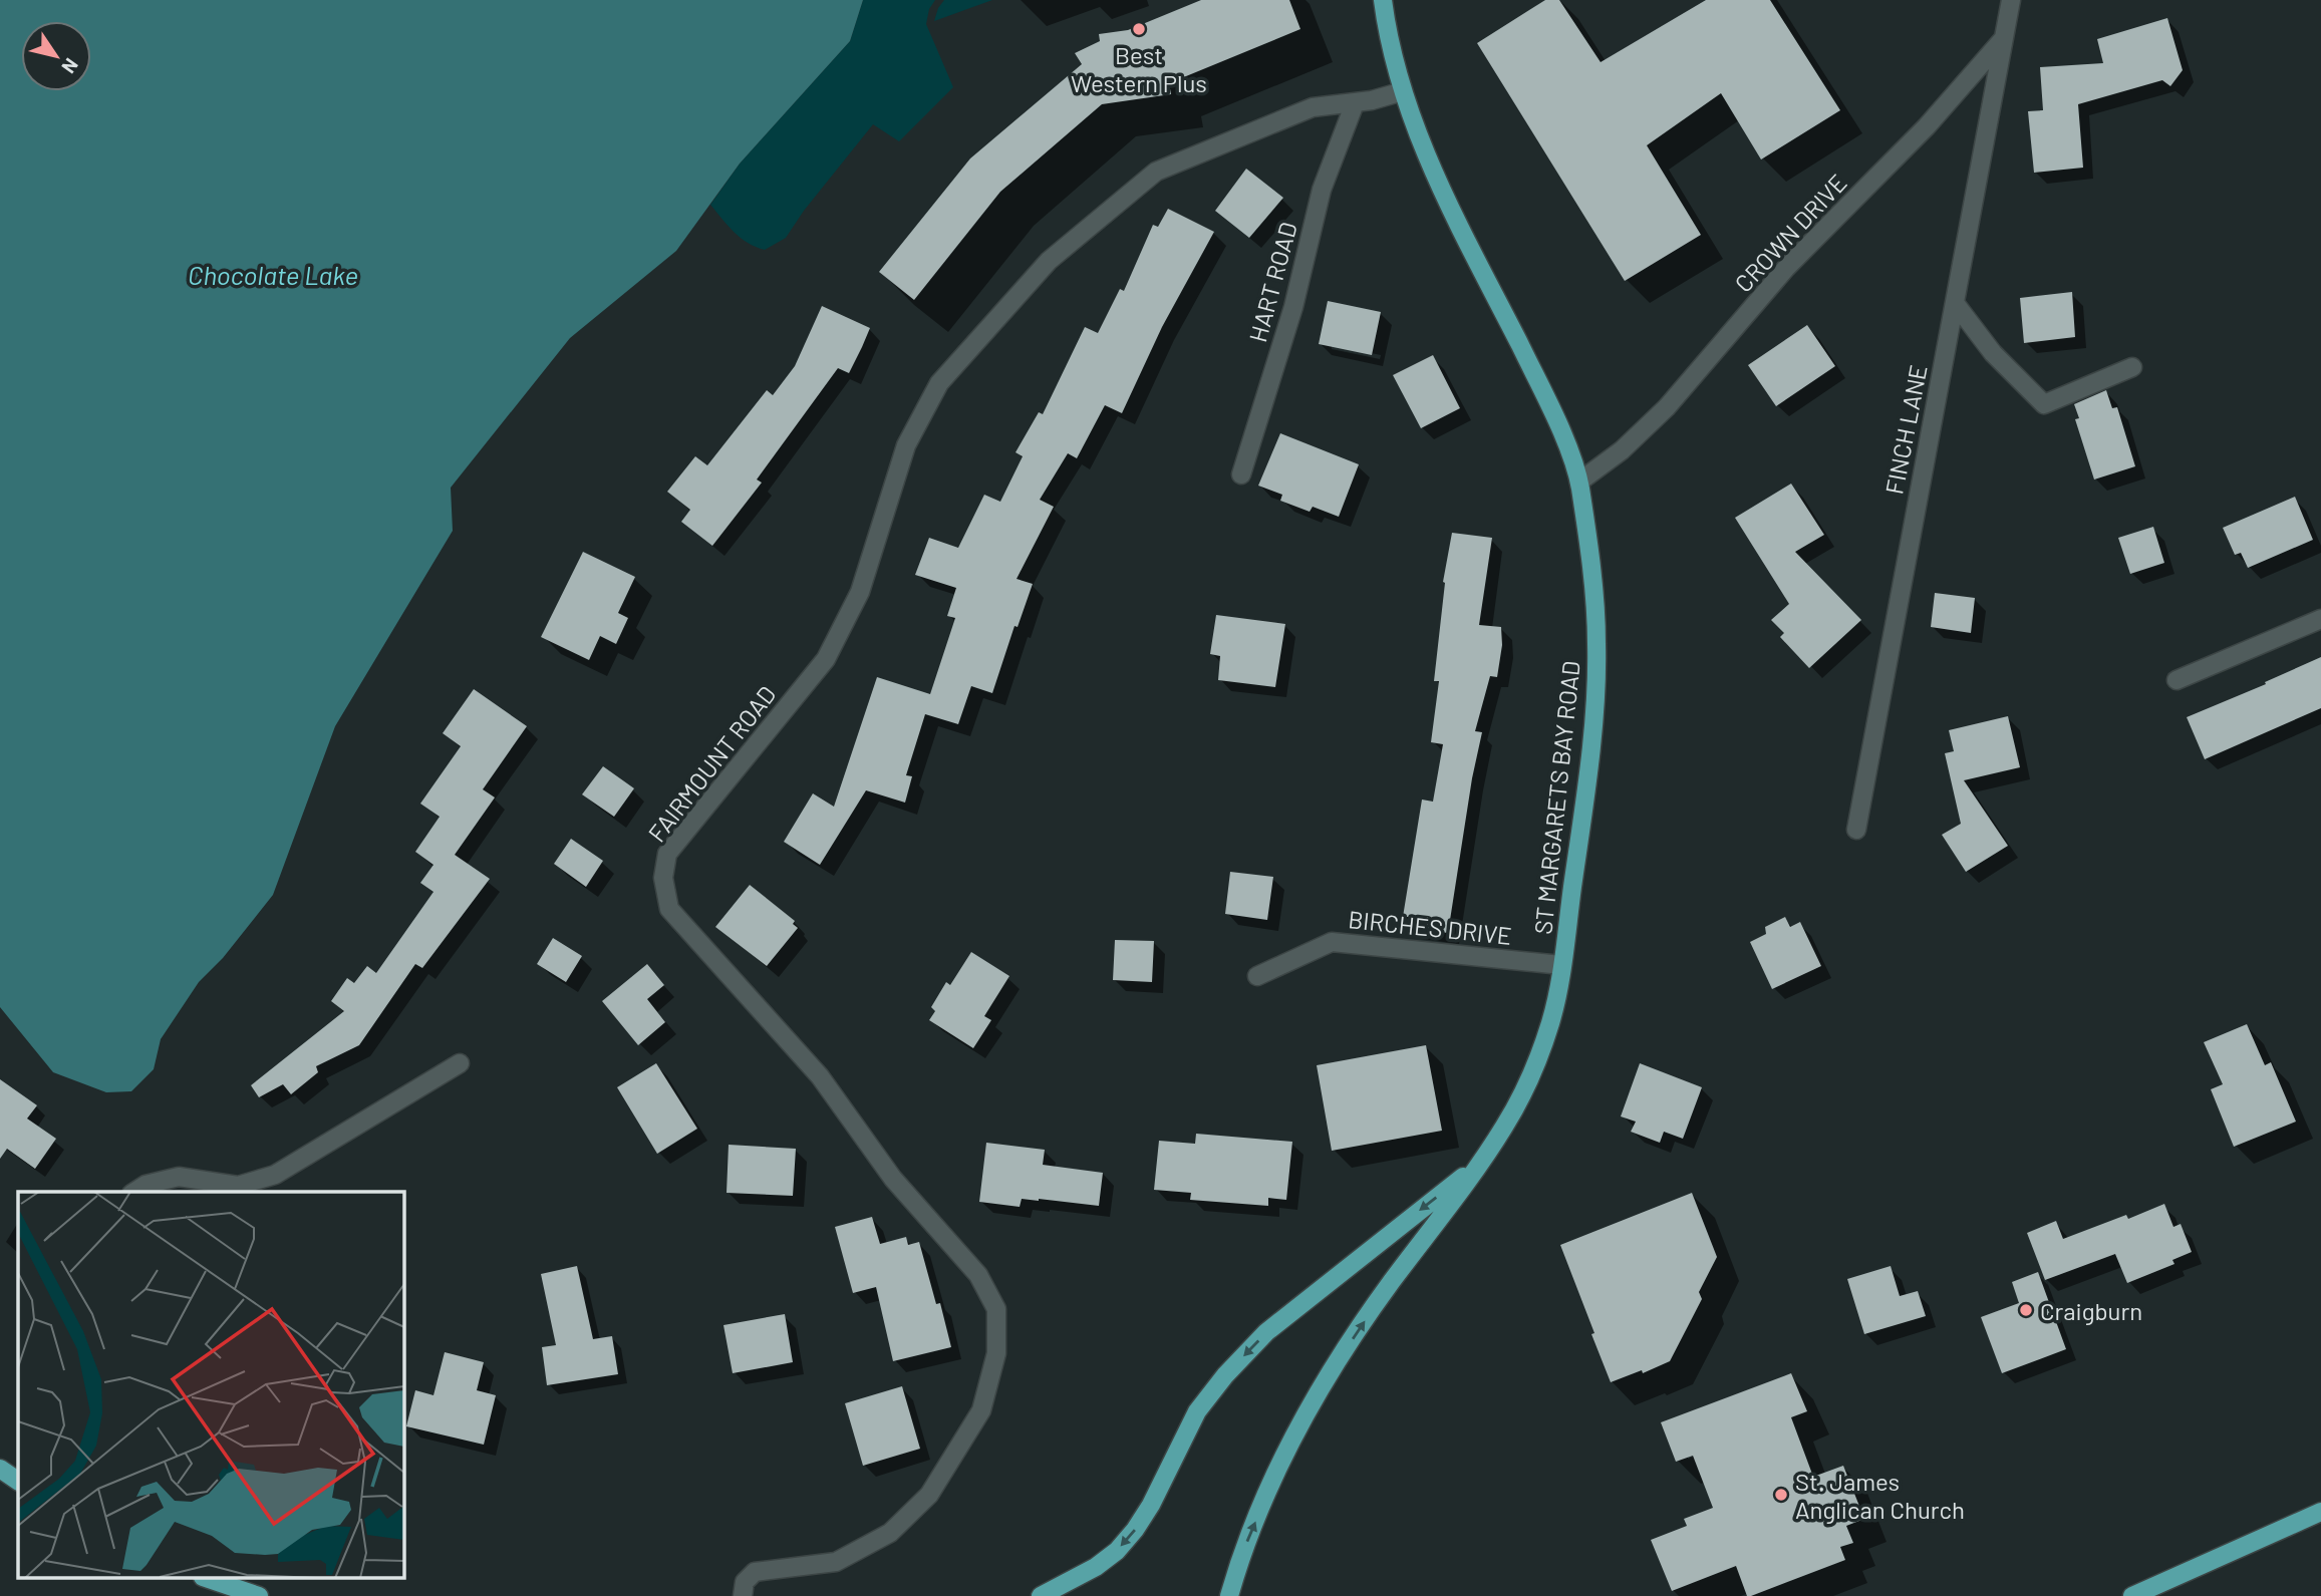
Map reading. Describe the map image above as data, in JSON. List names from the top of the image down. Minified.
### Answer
{"streets":{"main road":["ST MARGARETS BAY ROAD"],"street":["CROWN DRIVE","HART ROAD","FINCH LANE","FAIRMOUNT ROAD","BIRCHES DRIVE"]},"crossings":[["CROWN DRIVE","FINCH LANE"],["CROWN DRIVE","ST MARGARETS BAY ROAD"],["HART ROAD","FAIRMOUNT ROAD"],["FAIRMOUNT ROAD","ST MARGARETS BAY ROAD"],["ST MARGARETS BAY ROAD","BIRCHES DRIVE"]],"water":["Chocolate Lake"],"places":["Best Western Plus","Craigburn","St. James Anglican Church"],"north":"bottom right"}
